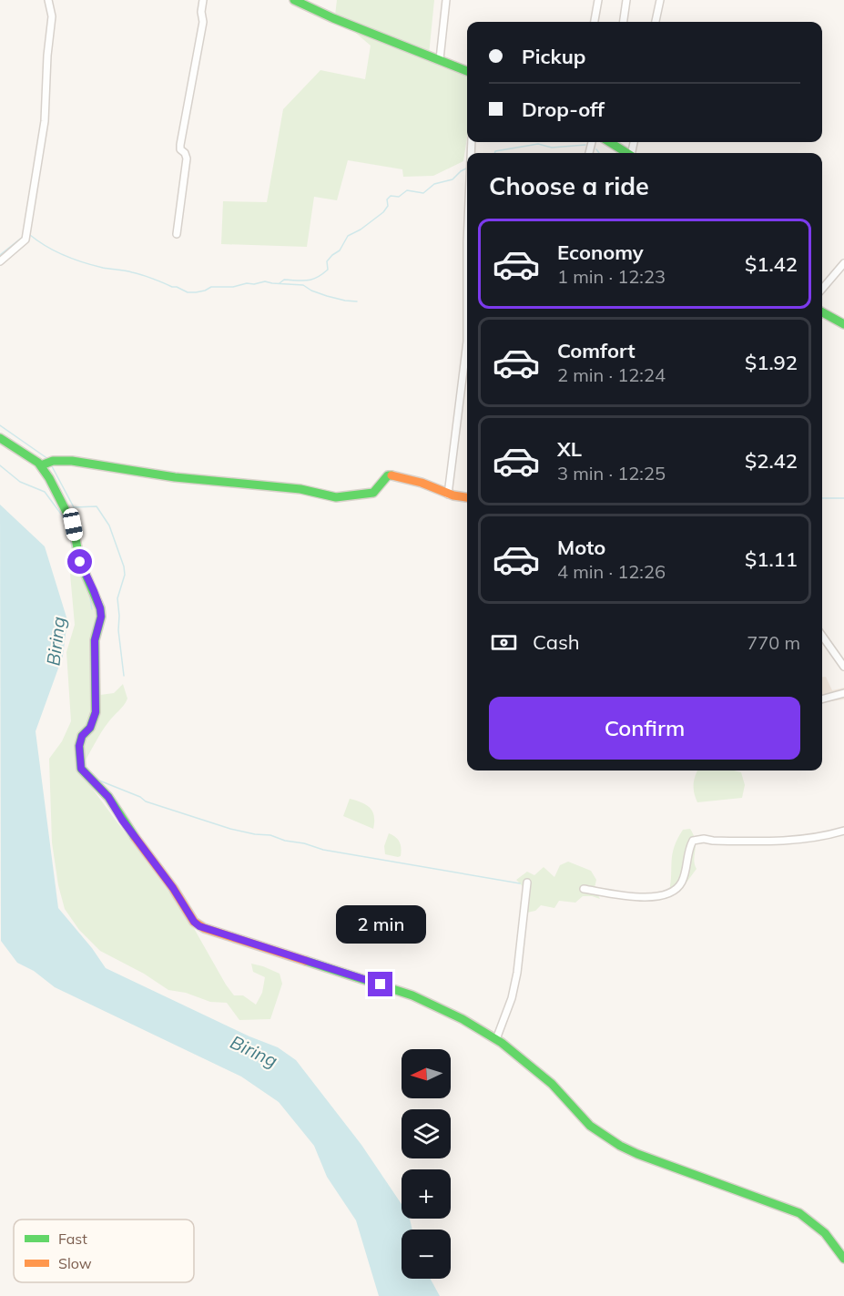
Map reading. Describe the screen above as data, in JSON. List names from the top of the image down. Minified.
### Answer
{"water":["Biring"],"legend":["Fast","Slow"],"north":"left","page":{"banner":["Pickup","Drop-off"],"heading":"Choose a ride","list":[{"name":"Economy","note":"1 min · 12:23","value":"$1.42"},{"name":"Comfort","note":"2 min · 12:24","value":"$1.92"},{"name":"XL","note":"3 min · 12:25","value":"$2.42"},{"name":"Moto","note":"4 min · 12:26","value":"$1.11"}],"pay":["Cash","770 m"],"buttons":"Confirm","bubble":"2 min","map_buttons":["+","−"]}}
